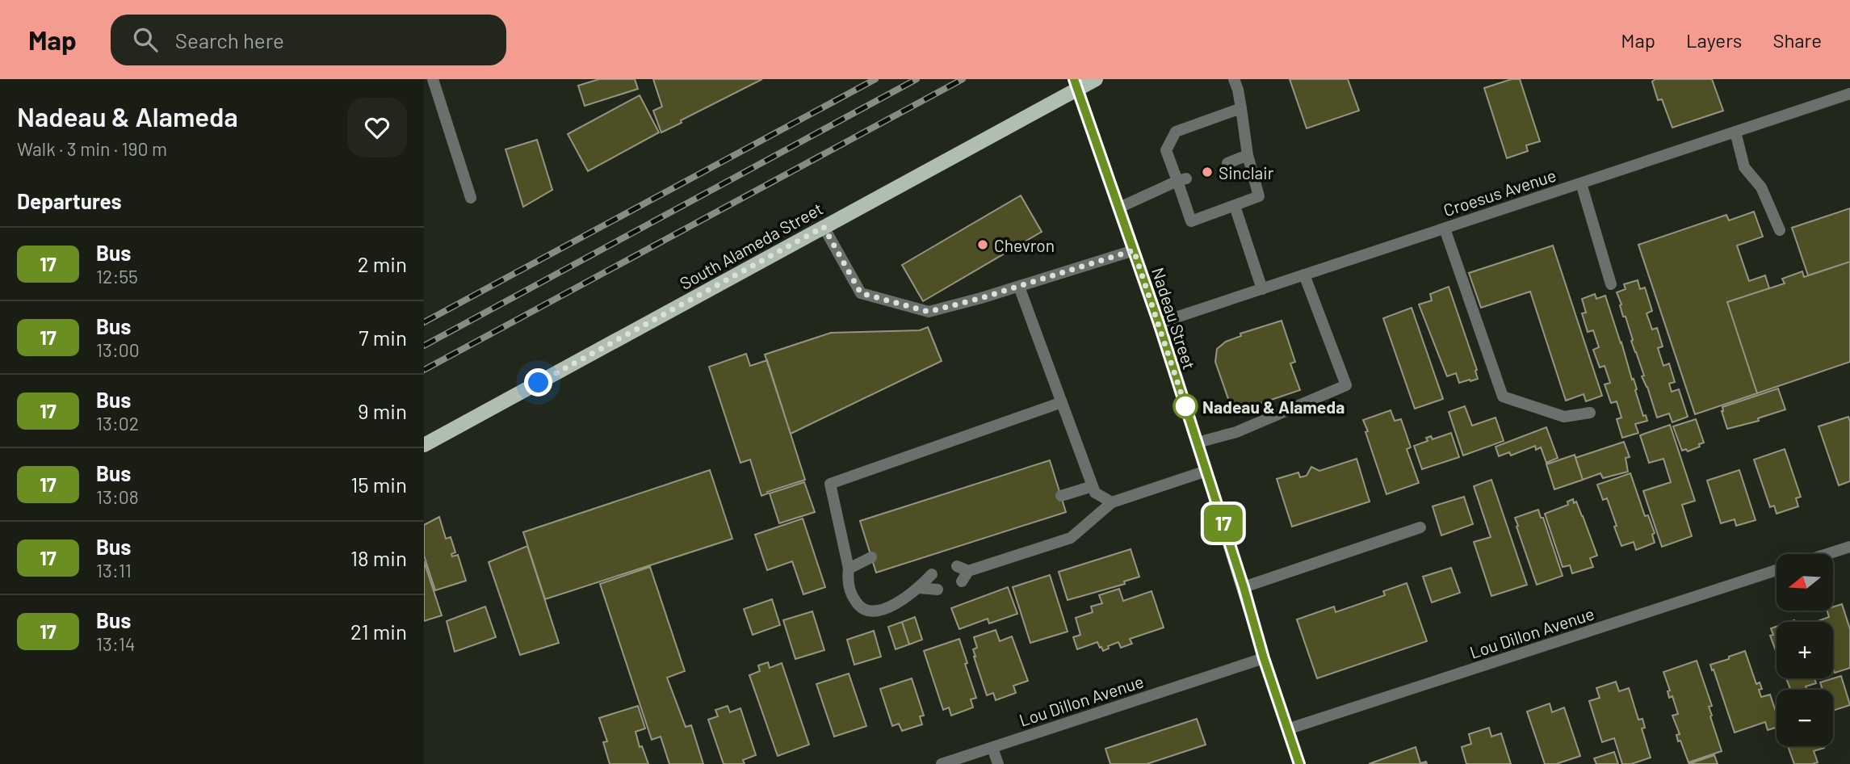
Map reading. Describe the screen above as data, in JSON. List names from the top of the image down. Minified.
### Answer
{"streets":{"main road":["South Alameda Street","Nadeau Street"],"street":["Croesus Avenue","Lou Dillon Avenue"]},"crossings":[["Croesus Avenue","Nadeau Street"],["South Alameda Street","Nadeau Street"],["Nadeau Street","Lou Dillon Avenue"]],"places":["Sinclair","Chevron","Nadeau & Alameda"],"lines":["bus line 17"],"north":"left","page":{"header":"Map","search":"Search here","nav":["Map","Layers","Share"],"heading":[["Nadeau & Alameda","Walk · 3 min · 190 m"],"Departures"],"on_map":"17","list":[{"mark":"17","name":"Bus","note":"12:55","value":"2 min"},{"mark":"17","name":"Bus","note":"13:00","value":"7 min"},{"mark":"17","name":"Bus","note":"13:02","value":"9 min"},{"mark":"17","name":"Bus","note":"13:08","value":"15 min"},{"mark":"17","name":"Bus","note":"13:11","value":"18 min"},{"mark":"17","name":"Bus","note":"13:14","value":"21 min"}],"map_buttons":["+","−"]}}
